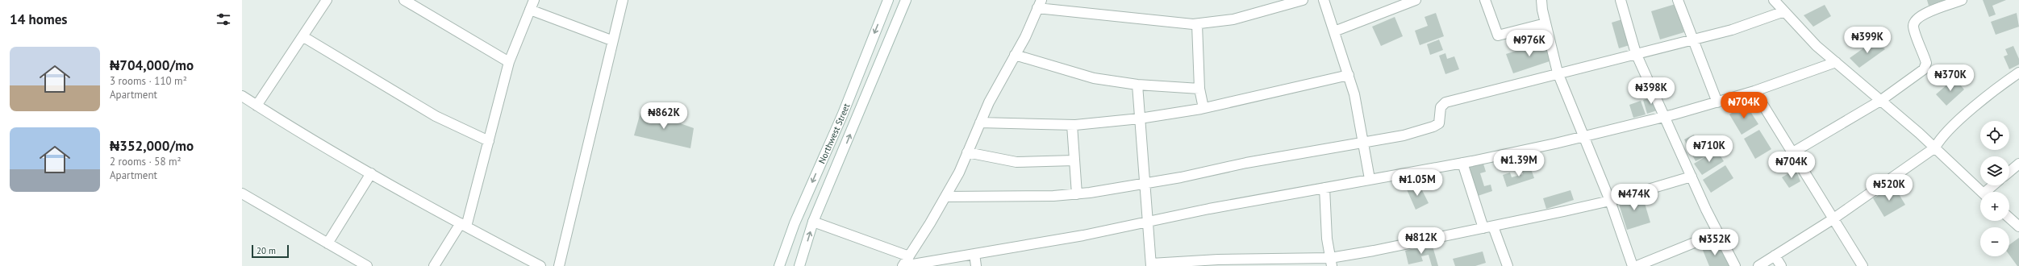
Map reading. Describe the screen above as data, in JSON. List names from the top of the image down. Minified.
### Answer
{"streets":{"street":["Northwest Street"]},"scale_bar":"20 m","page":{"heading":"14 homes","price":["₦399K","₦976K","₦370K","₦398K","₦704K","₦862K","₦710K","₦1.39M","₦704K","₦1.05M","₦520K","₦474K","₦812K","₦352K"],"list":[{"name":"₦704,000/mo","note":"3 rooms · 110 m² · Apartment"},{"name":"₦352,000/mo","note":"2 rooms · 58 m² · Apartment"}],"map_buttons":["+","−"],"scale":"20 m"}}
